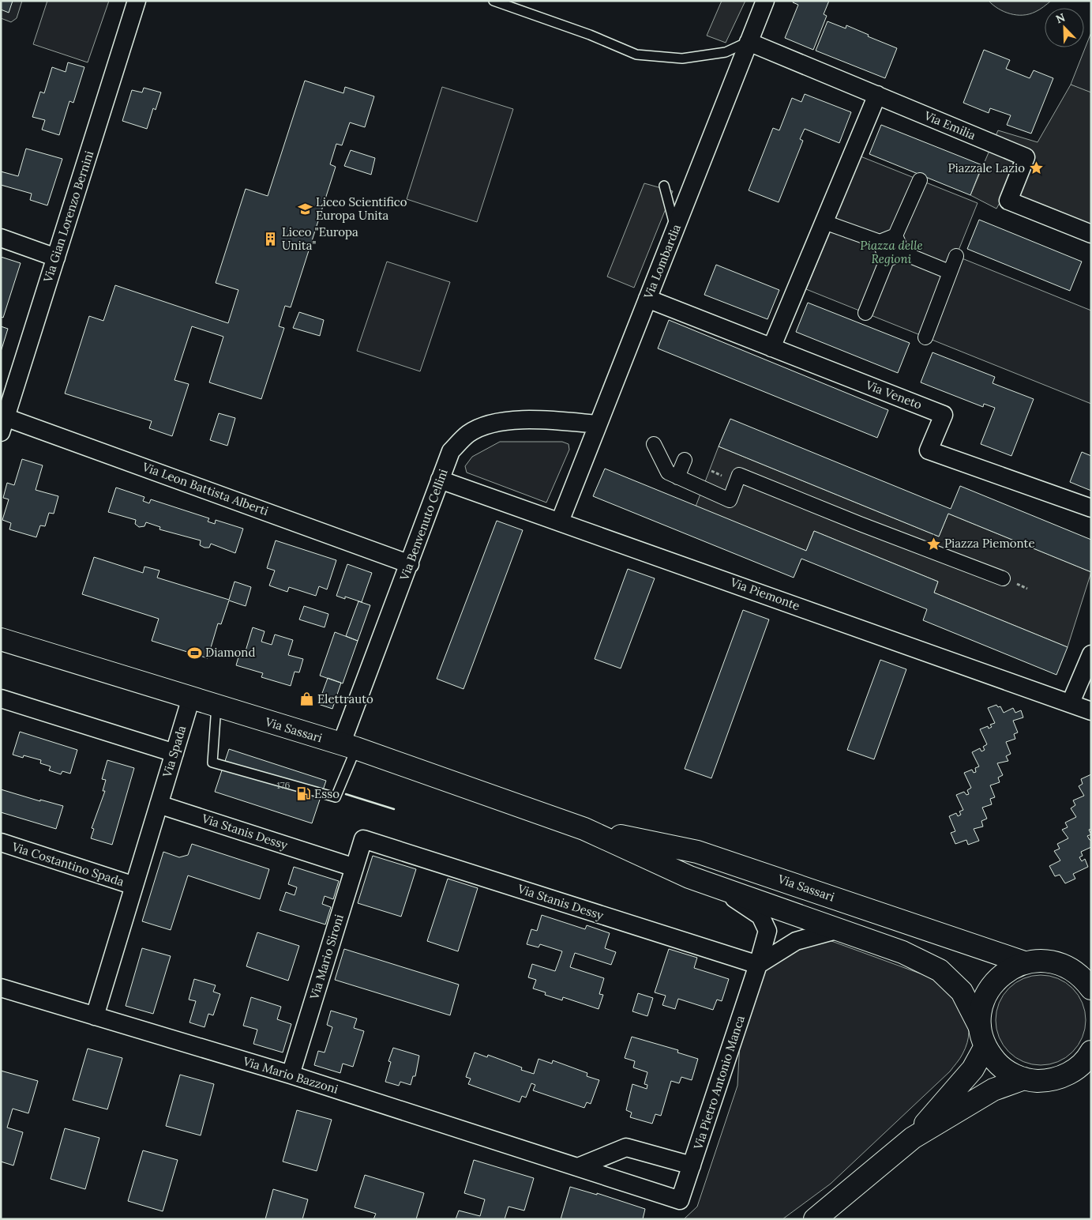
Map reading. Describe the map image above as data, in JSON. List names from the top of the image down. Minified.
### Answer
{"streets":{"street":["Via Emilia","Via Gian Lorenzo Bernini","Via Lombardia","Via Veneto","Via Leon Battista Alberti","Via Benvenuto Cellini","Via Piemonte","Via Sassari","Via Spada","Via Stanis Dessy","Via Costantino Spada","Via Mario Sironi","Via Mario Bazzoni","Via Pietro Antonio Manca"]},"crossings":[["Via Emilia","Via Lombardia"],["Via Gian Lorenzo Bernini","Via Leon Battista Alberti"],["Via Lombardia","Via Veneto"],["Via Lombardia","Via Benvenuto Cellini"],["Via Lombardia","Via Piemonte"],["Via Leon Battista Alberti","Via Benvenuto Cellini"],["Via Benvenuto Cellini","Via Piemonte"],["Via Benvenuto Cellini","Via Sassari"],["Via Sassari","Via Spada"],["Via Sassari","Via Pietro Antonio Manca"],["Via Spada","Via Stanis Dessy"],["Via Spada","Via Costantino Spada"],["Via Stanis Dessy","Via Costantino Spada"],["Via Stanis Dessy","Via Mario Sironi"],["Via Stanis Dessy","Via Pietro Antonio Manca"],["Via Costantino Spada","Via Mario Bazzoni"],["Via Mario Sironi","Via Mario Bazzoni"],["Via Mario Bazzoni","Via Pietro Antonio Manca"]],"parks":["Piazza delle Regioni"],"places":{"place":["Piazzale Lazio","Piazza Piemonte"],"school or university":["Liceo Scientifico Europa Unita"],"building":["Liceo \"Europa Unita\""],"sports":["Diamond"],"shop":["Elettrauto"],"fuel station":["Esso"]},"house_numbers":["176"],"north":"top left"}
